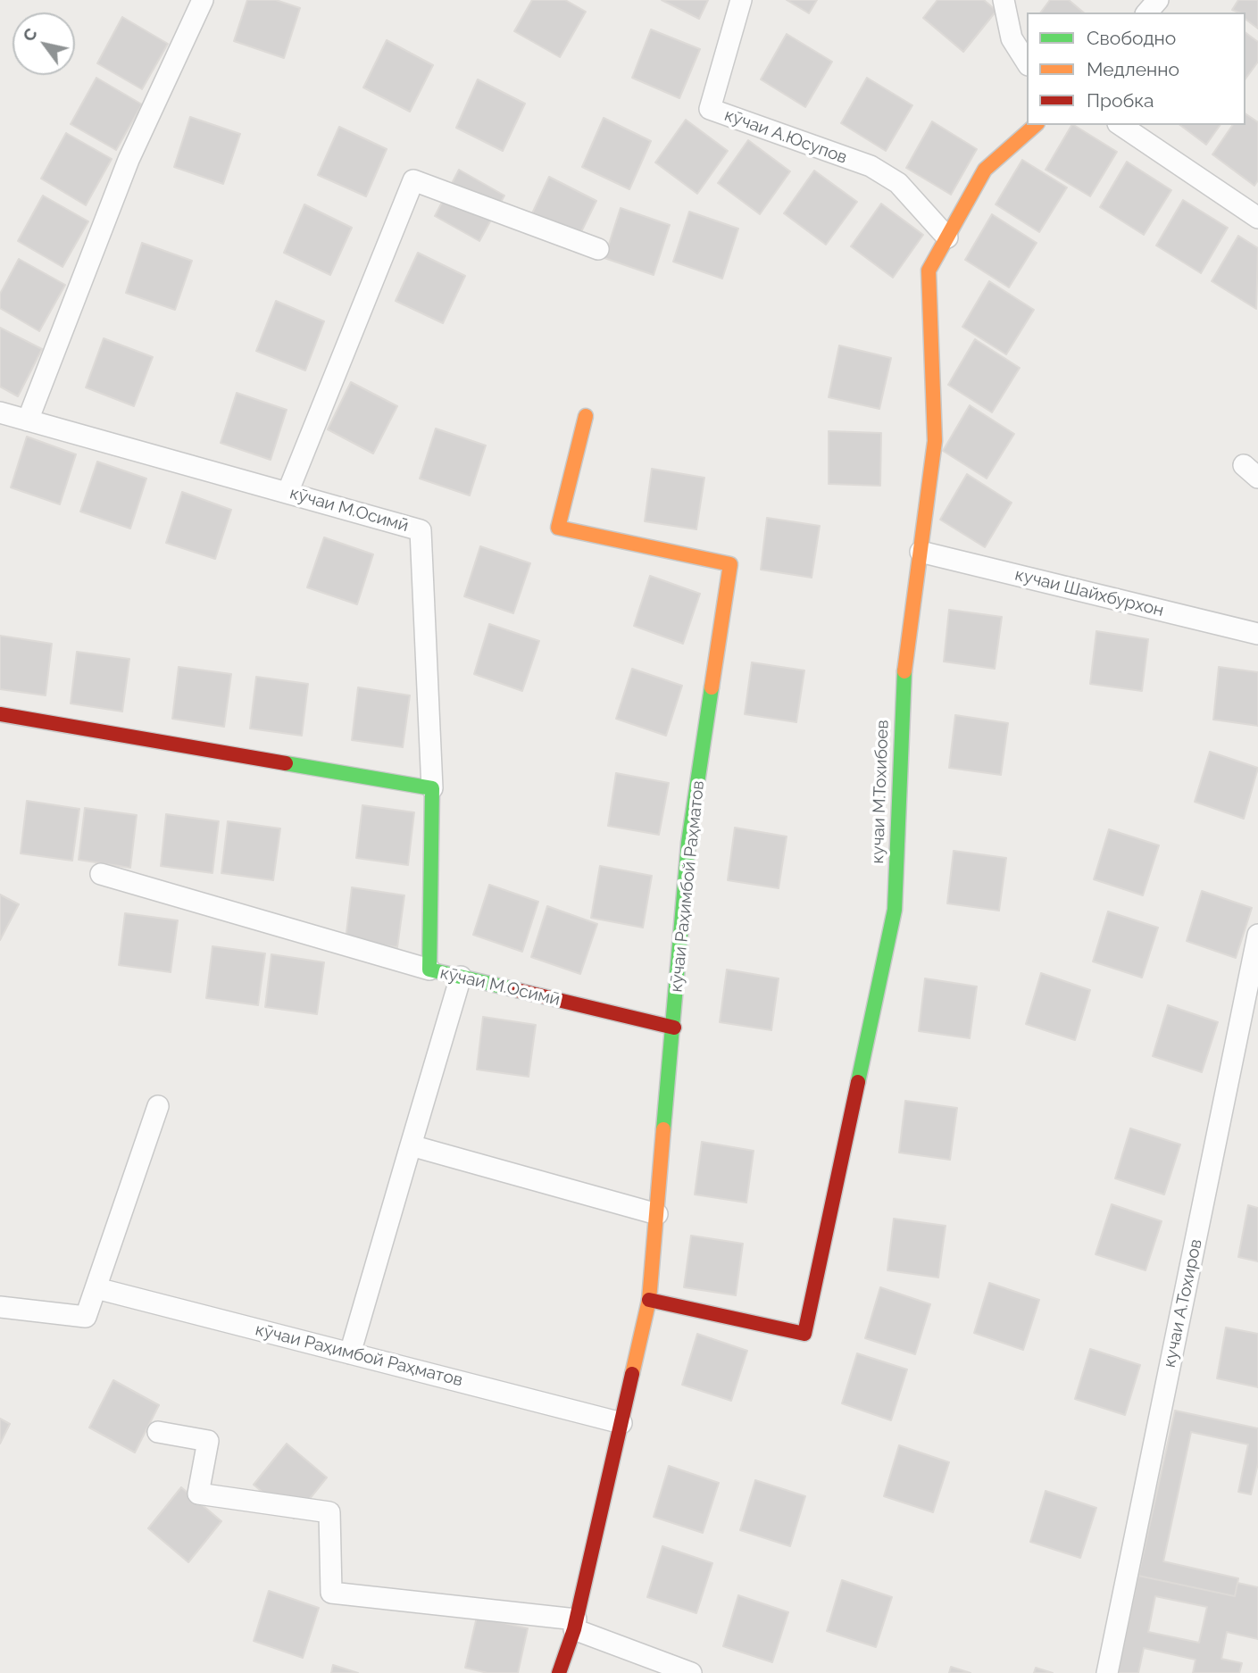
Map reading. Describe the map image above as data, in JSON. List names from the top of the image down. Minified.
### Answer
{"streets":{"street":["кӯчаи А.Юсупов","кӯчаи М.Осимӣ","кучаи Шайхбурхон","кучаи М.Тохибоев","кӯчаи Раҳимбой Раҳматов","кучаи А.Тохиров"]},"crossings":[["кӯчаи А.Юсупов","кучаи М.Тохибоев"],["кӯчаи М.Осимӣ","кӯчаи Раҳимбой Раҳматов"],["кучаи Шайхбурхон","кучаи М.Тохибоев"],["кучаи М.Тохибоев","кӯчаи Раҳимбой Раҳматов"]],"legend":["Свободно","Медленно","Пробка"],"north":"top left"}
